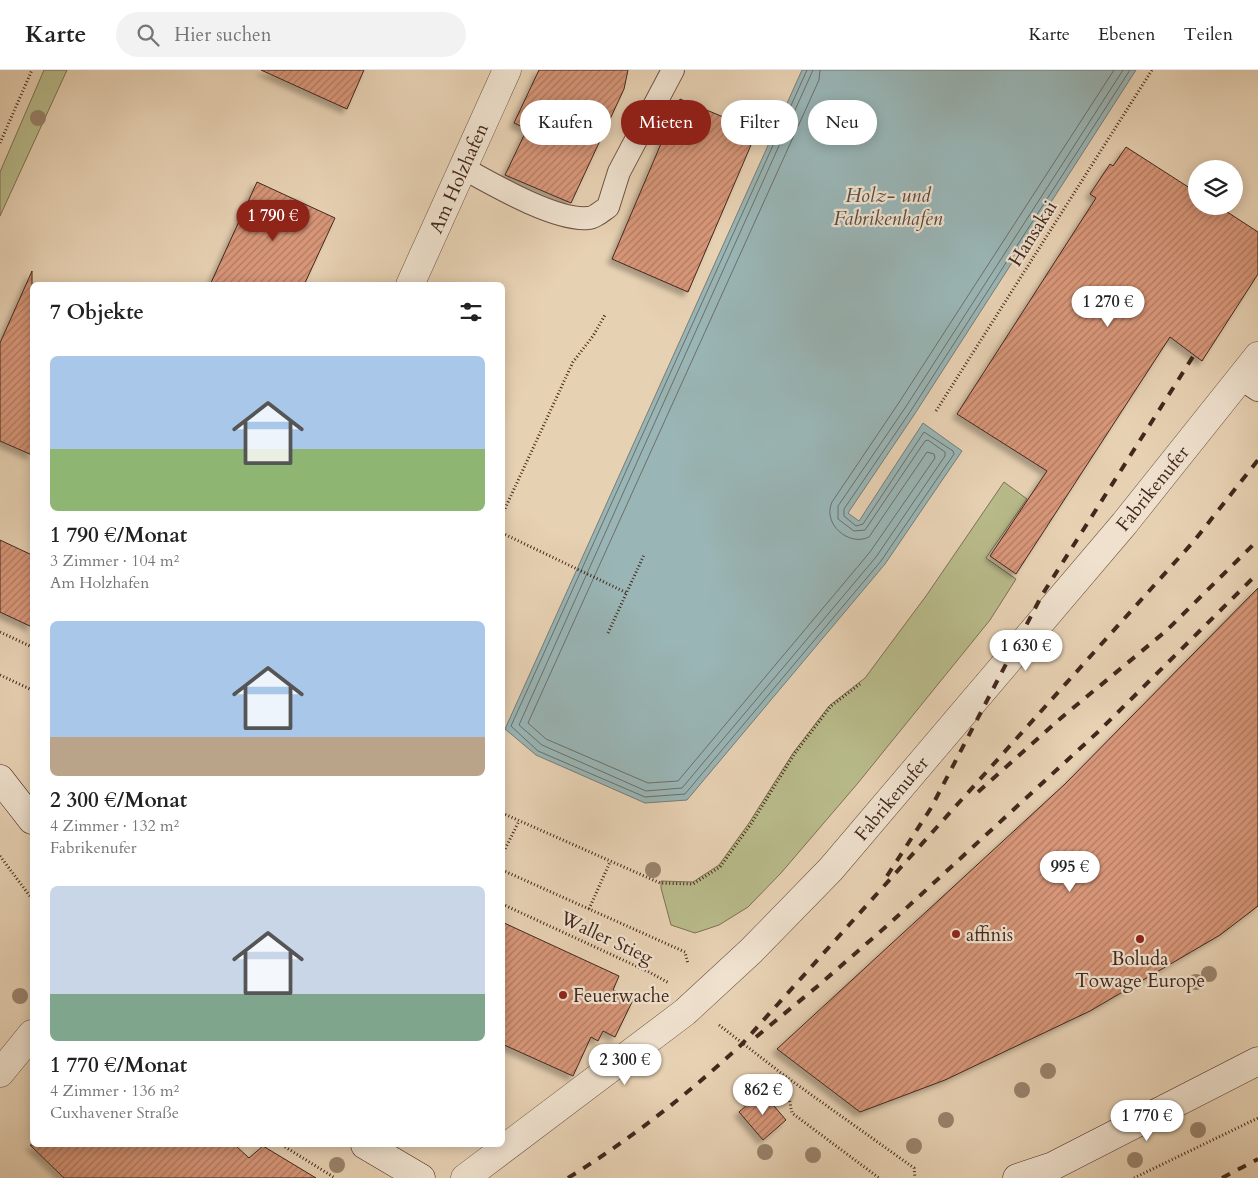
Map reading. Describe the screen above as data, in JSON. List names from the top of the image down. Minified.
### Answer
{"streets":{"street":["Am Holzhafen","Fabrikenufer"],"path":["Hansakai","Waller Stieg"]},"crossings":[["Fabrikenufer","Waller Stieg"]],"water":["Holz- und Fabrikenhafen"],"places":["affinis","Boluda Towage Europe","Feuerwache"],"page":{"header":"Karte","search":"Hier suchen","nav":["Karte","Ebenen","Teilen"],"chip":["Kaufen","Mieten","Filter","Neu"],"price":["1 790 €","1 270 €","1 630 €","995 €","2 300 €","862 €","1 770 €"],"heading":"7 Objekte","list":[{"name":"1 790 €/Monat","note":"3 Zimmer · 104 m² · Am Holzhafen"},{"name":"2 300 €/Monat","note":"4 Zimmer · 132 m² · Fabrikenufer"},{"name":"1 770 €/Monat","note":"4 Zimmer · 136 m² · Cuxhavener Straße"}]}}
